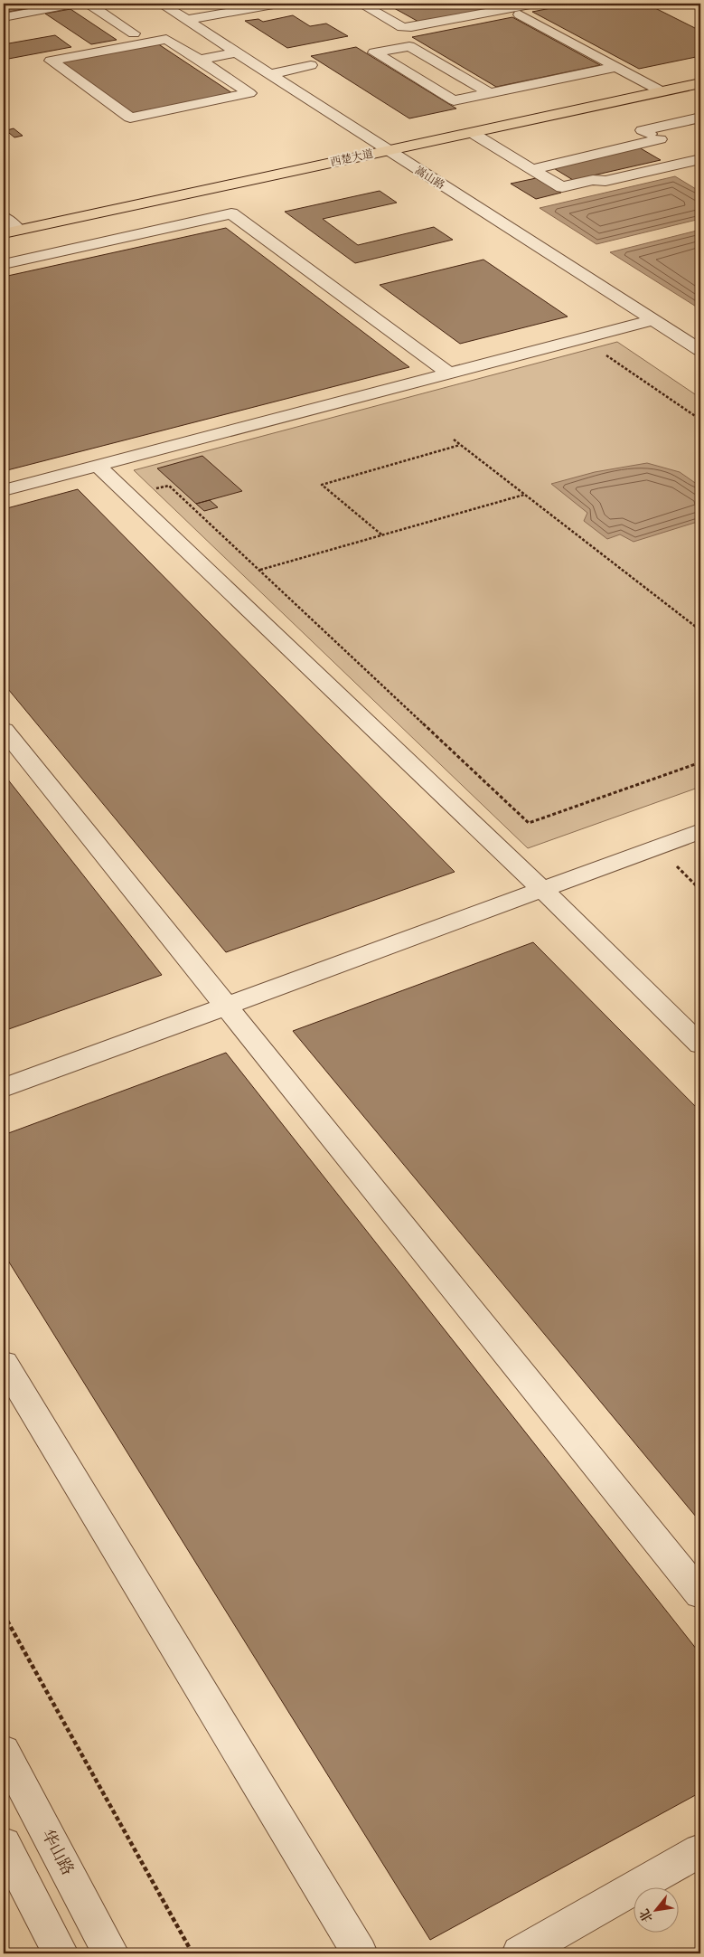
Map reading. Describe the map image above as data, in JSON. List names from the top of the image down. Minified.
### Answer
{"streets":{"main road":["西楚大道"],"street":["嵩山路","华山路"]},"crossings":[["西楚大道","嵩山路"]],"north":"bottom left"}
